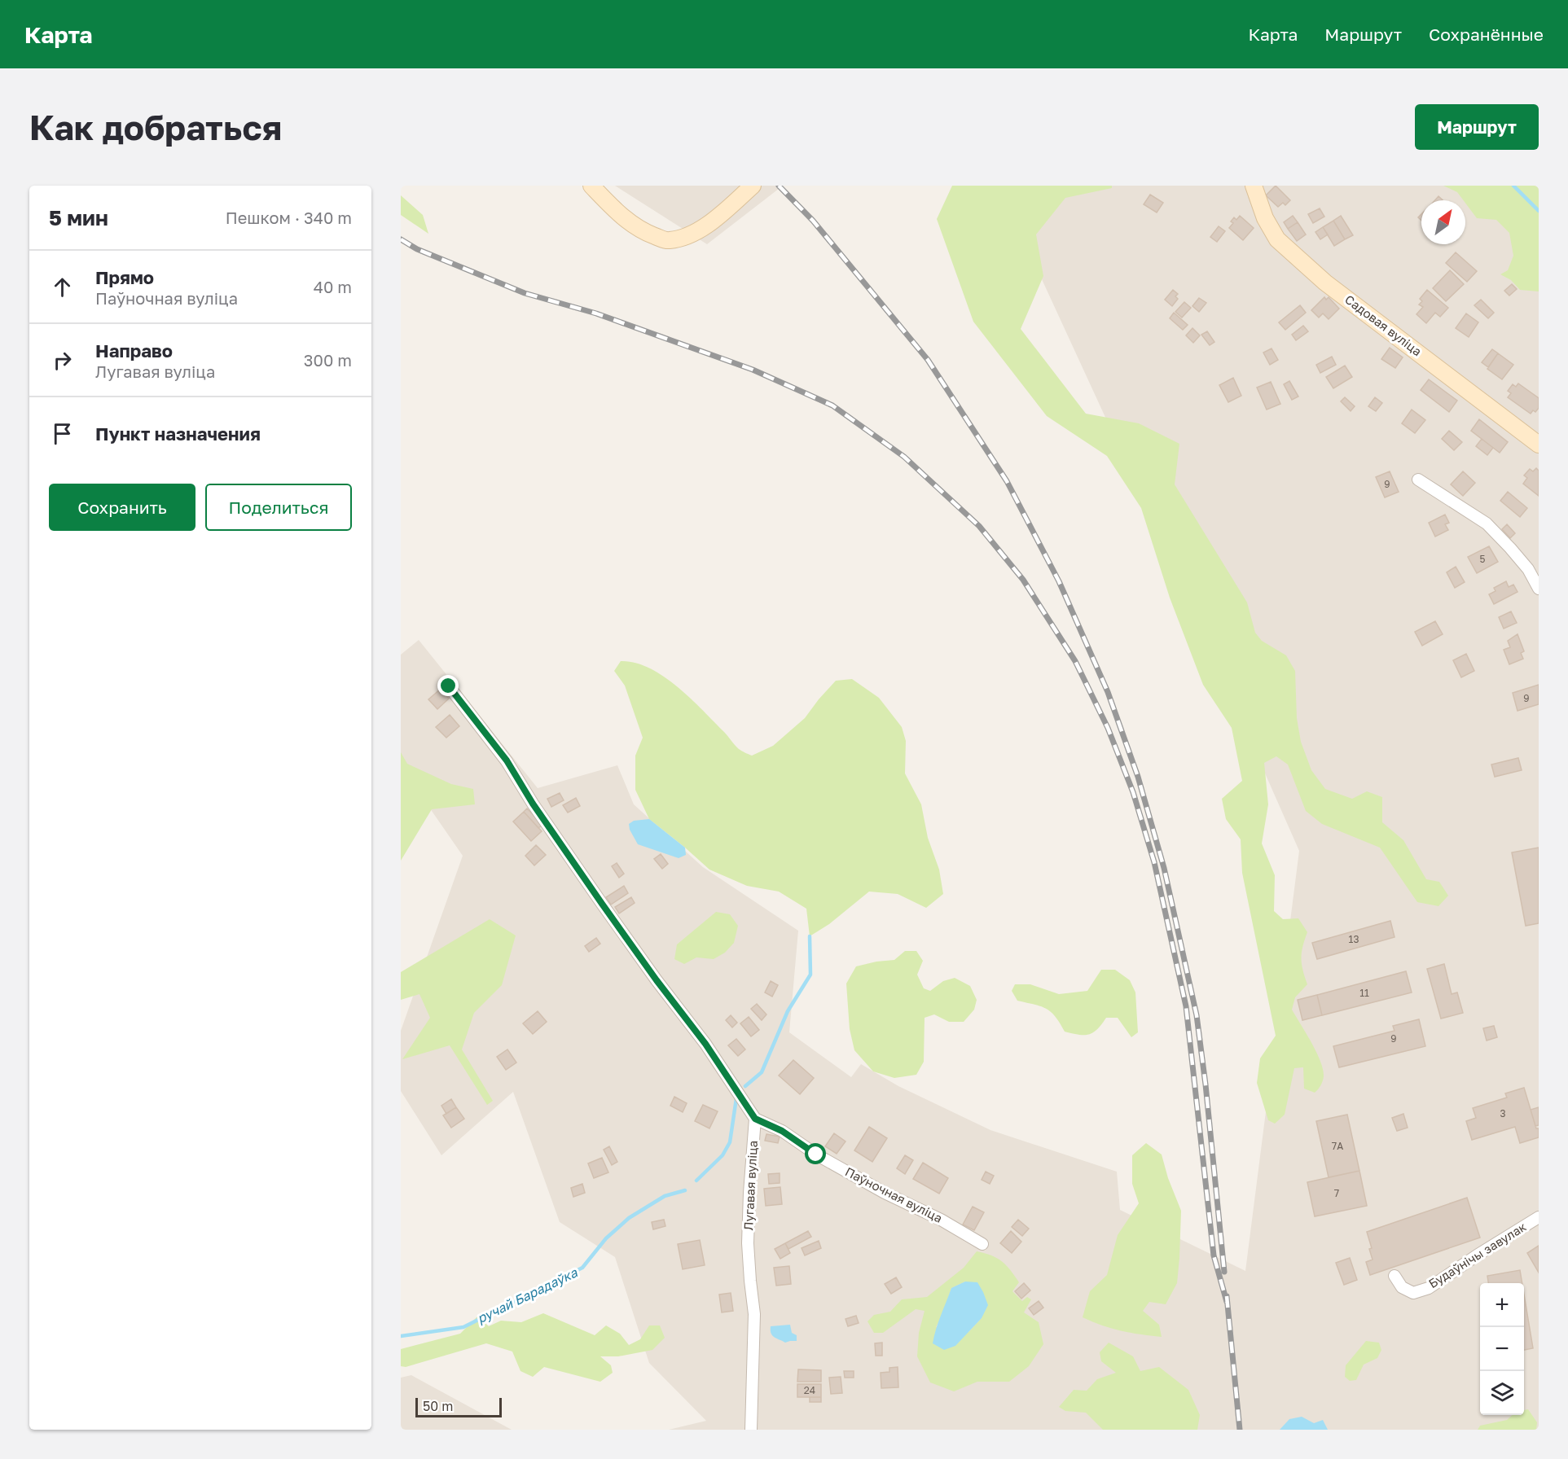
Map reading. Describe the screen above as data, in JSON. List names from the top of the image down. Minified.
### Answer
{"streets":{"street":["Садовая вуліца","Лугавая вуліца","Паўночная вуліца","Будаўнічы завулак"]},"crossings":[["Лугавая вуліца","Паўночная вуліца"]],"water":["ручай Барадаўка"],"house_numbers":["9","5","9","13","11","9","3","7А","7","24"],"scale_bar":"50 m","north":"top right","page":{"header":"Карта","nav":["Карта","Маршрут","Сохранённые"],"buttons":["Маршрут",["Сохранить","Поделиться"]],"title":"Как добраться","heading":["5 мин","Пешком · 340 m"],"list":[["Прямо","Паўночная вуліца","40 m"],["Направо","Лугавая вуліца","300 m"],"Пункт назначения"],"map_buttons":["+","−"],"scale":"50 m"}}
